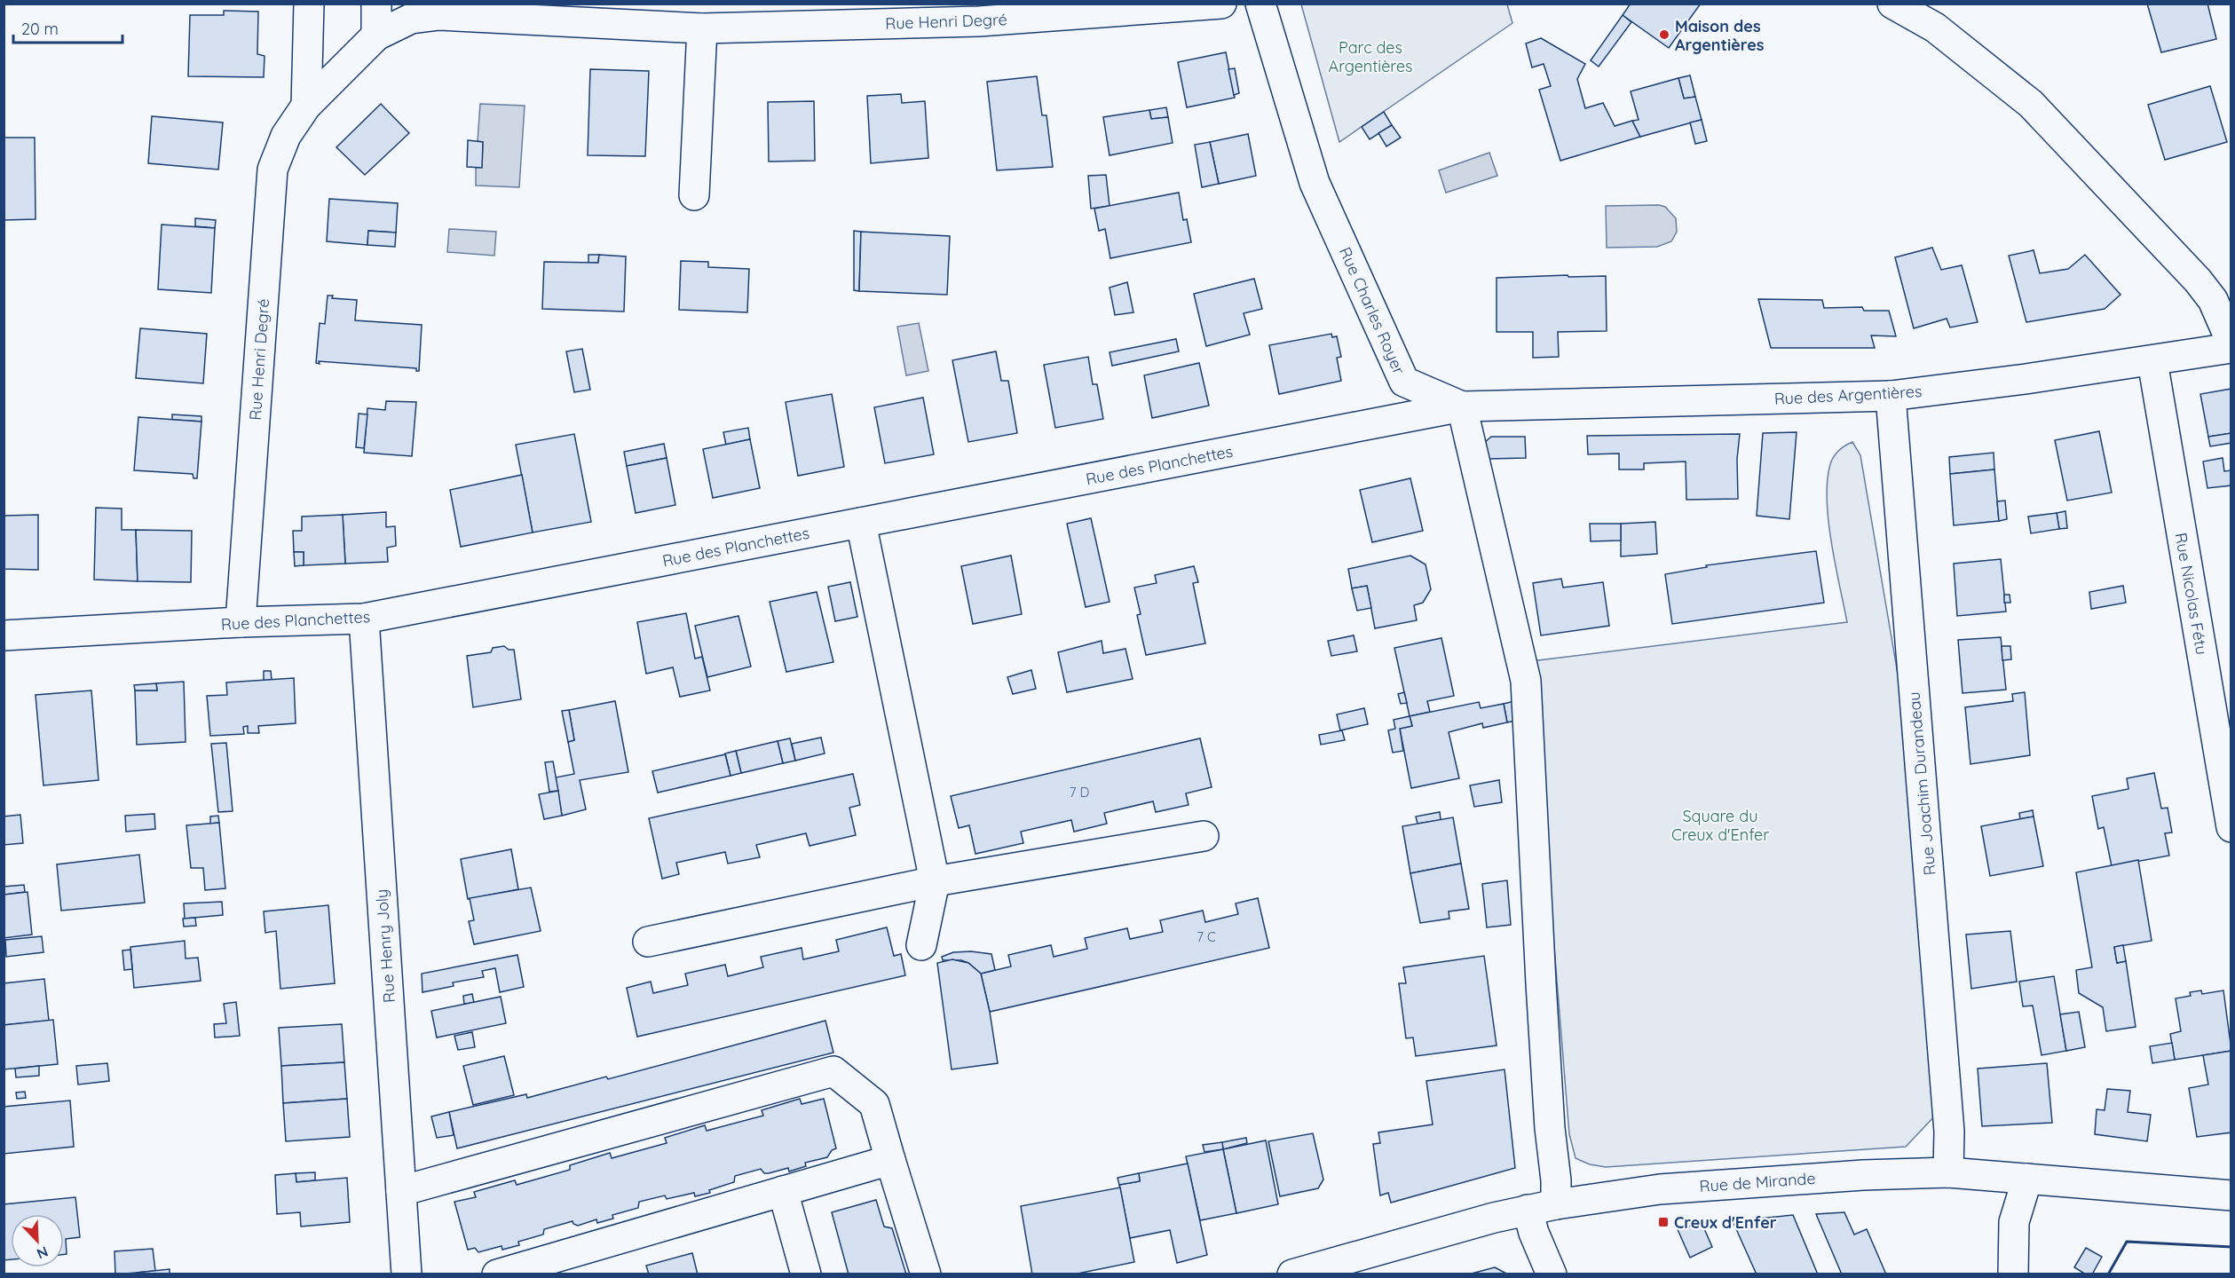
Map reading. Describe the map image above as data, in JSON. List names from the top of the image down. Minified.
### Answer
{"streets":{"street":["Rue Henri Degré","Rue Charles Royer","Rue des Argentières","Rue des Planchettes","Rue Nicolas Fétu","Rue Joachim Durandeau","Rue Henry Joly","Rue de Mirande"]},"crossings":[["Rue Henri Degré","Rue des Planchettes"],["Rue Charles Royer","Rue des Argentières"],["Rue Charles Royer","Rue des Planchettes"],["Rue des Argentières","Rue des Planchettes"],["Rue des Argentières","Rue Nicolas Fétu"],["Rue des Argentières","Rue Joachim Durandeau"],["Rue des Planchettes","Rue Henry Joly"],["Rue Joachim Durandeau","Rue de Mirande"]],"parks":["Parc des Argentières","Square du Creux d'Enfer"],"places":{"other":["Maison des Argentières"],"transit":["Creux d'Enfer"]},"house_numbers":["7 D","7 C"],"scale_bar":"20 m","north":"bottom right"}
